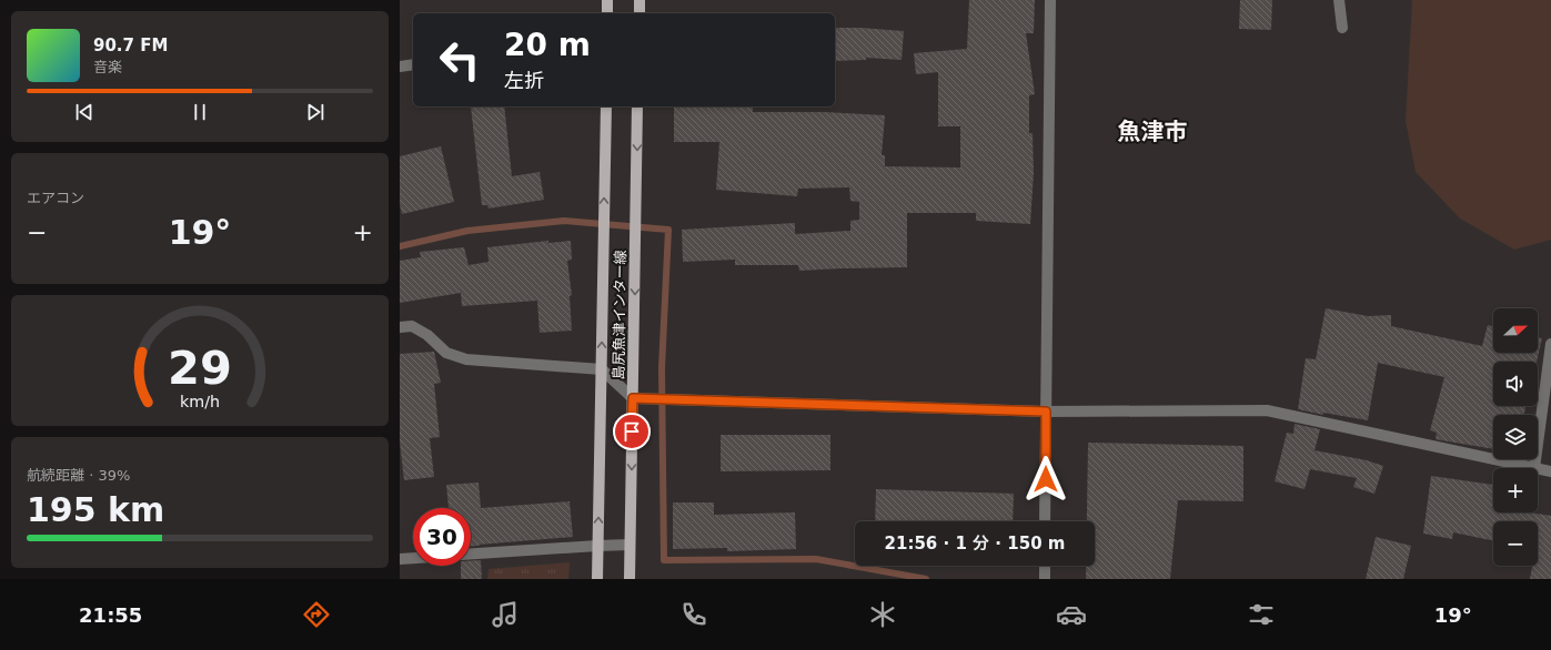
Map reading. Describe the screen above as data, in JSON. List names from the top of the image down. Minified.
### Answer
{"streets":{"main road":["島尻魚津インター線"]},"districts":["魚津市"],"north":"right","page":{"turn":["20 m","左折"],"song":["90.7 FM","音楽"],"tile":["エアコン",["航続距離 · 39%","195 km"]],"heat":["−","19°","+"],"map_buttons":["+","−"],"limit":"30","trip":"21:56 · 1 分 · 150 m","tabs":["21:55","19°"],"gauge":["29","km/h"]}}
